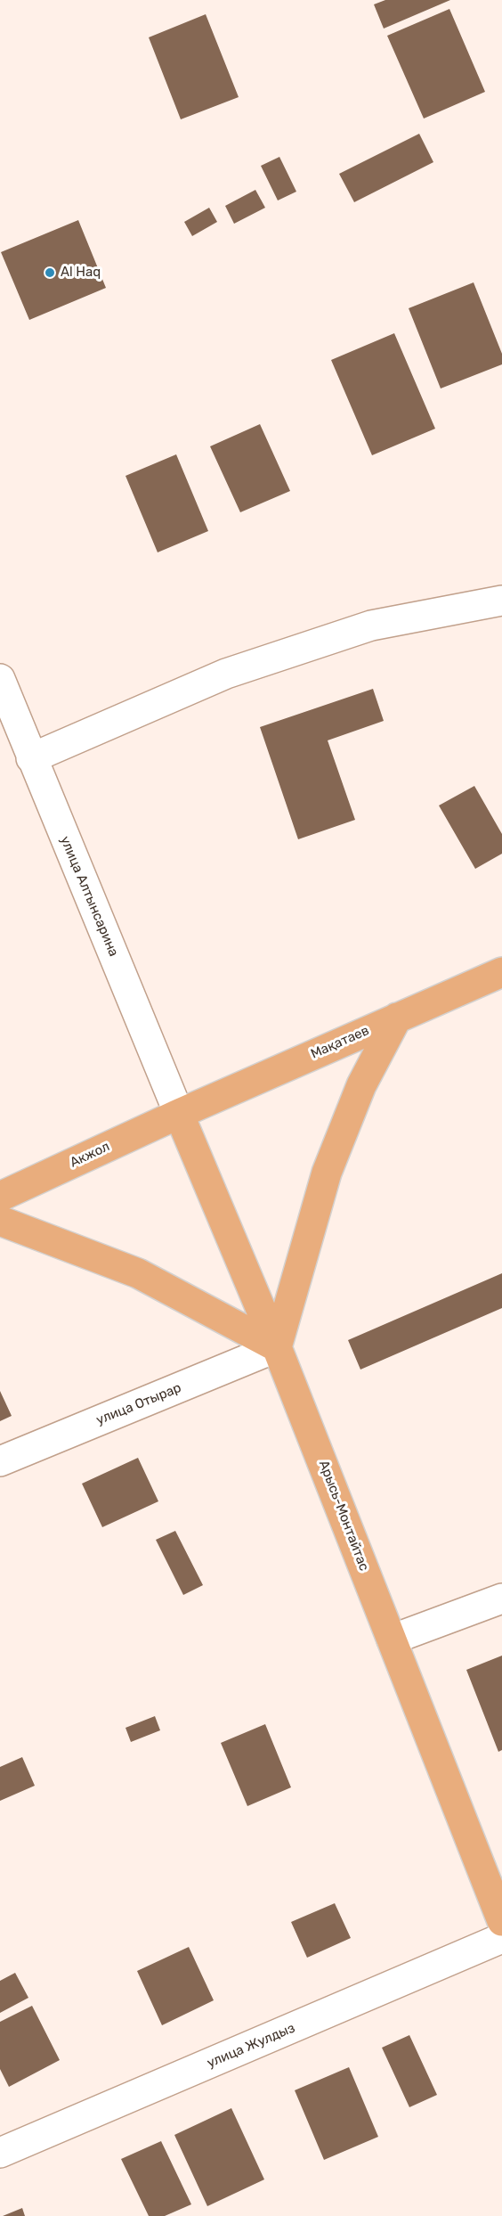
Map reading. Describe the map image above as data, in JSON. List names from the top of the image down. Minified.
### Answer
{"streets":{"main road":["Мақатаев","Акжол","Арысь-Монтайтас"],"street":["улица Алтынсарина","улица Отырар","улица Жулдыз"]},"crossings":[["улица Алтынсарина","Мақатаев"],["улица Алтынсарина","Акжол"],["улица Алтынсарина","Арысь-Монтайтас"],["Мақатаев","Акжол"],["Мақатаев","Арысь-Монтайтас"],["Акжол","Арысь-Монтайтас"],["улица Отырар","Арысь-Монтайтас"]],"places":["Al Haq"]}
